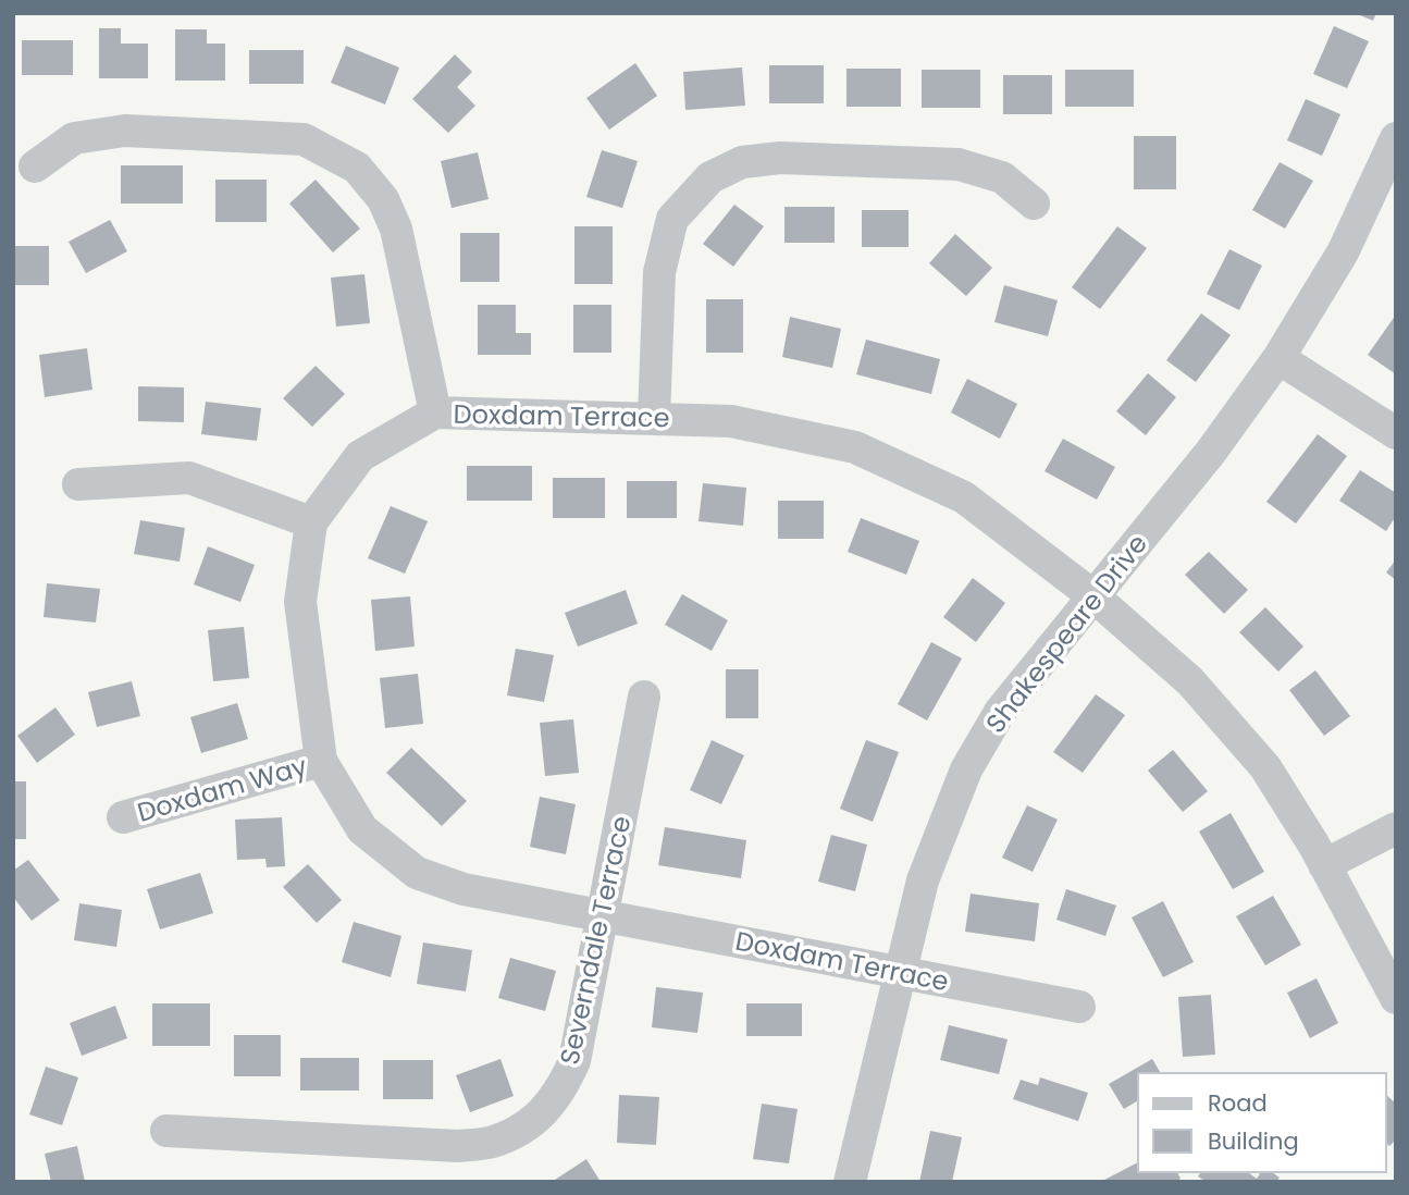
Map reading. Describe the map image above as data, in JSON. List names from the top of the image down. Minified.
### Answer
{"streets":{"street":["Doxdam Terrace","Shakespeare Drive","Doxdam Way","Severndale Terrace"]},"crossings":[["Doxdam Terrace","Shakespeare Drive"],["Doxdam Terrace","Doxdam Way"],["Doxdam Terrace","Severndale Terrace"]],"legend":["Road","Building"]}
